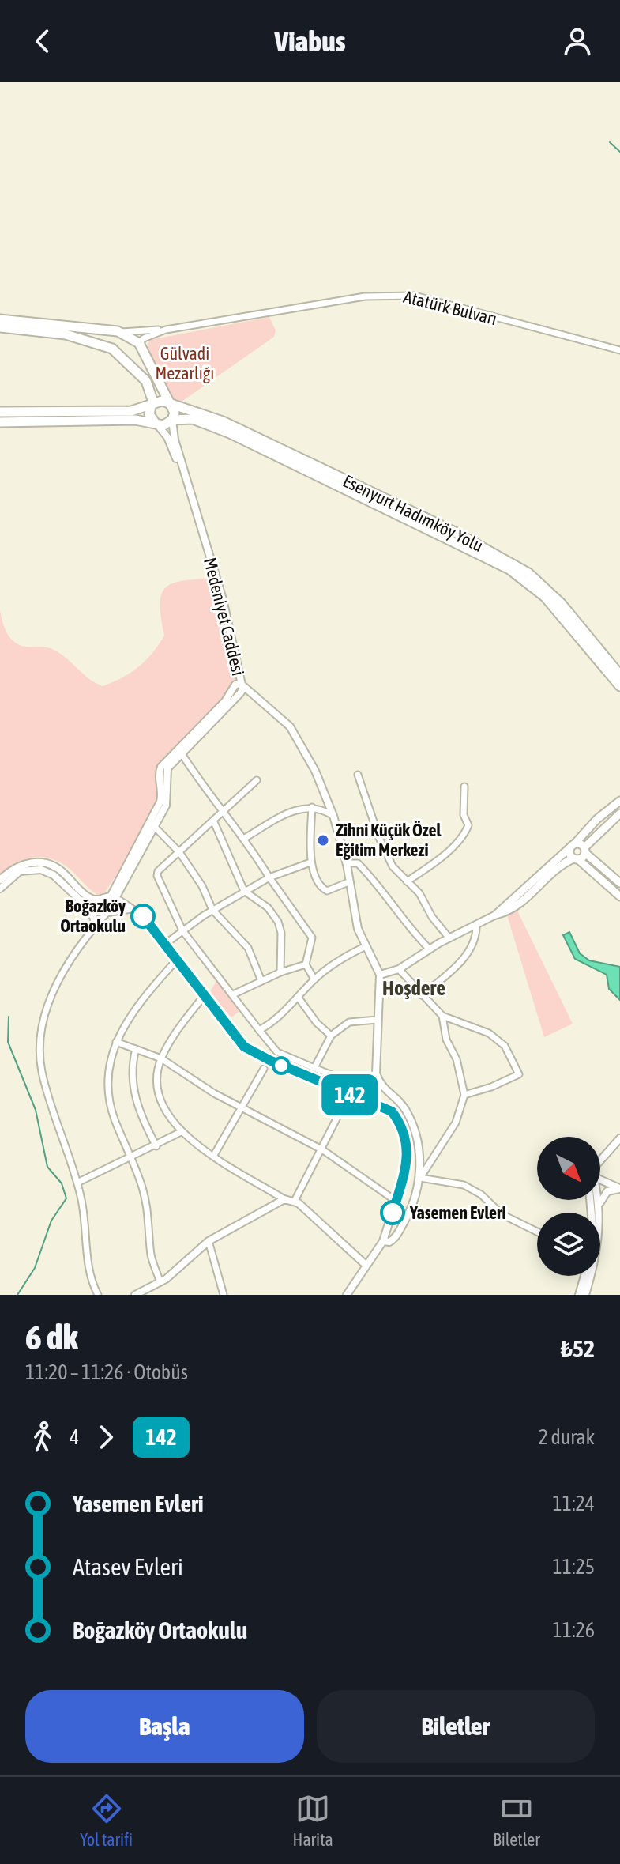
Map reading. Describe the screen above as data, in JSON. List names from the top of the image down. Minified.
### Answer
{"streets":{"main road":["Atatürk Bulvarı","Esenyurt Hadımköy Yolu"],"street":["Medeniyet Caddesi"]},"districts":["Hoşdere"],"parks":["Gülvadi Mezarlığı"],"places":["Zihni Küçük Özel Eğitim Merkezi","Boğazköy Ortaokulu","Yasemen Evleri"],"lines":["bus line 142"],"north":"bottom right","page":{"header":"Viabus","on_map":"142","heading":["6 dk","11:20 – 11:26 · Otobüs","₺52"],"legs":["4","142","2 durak"],"list":[{"name":"Yasemen Evleri","value":"11:24"},{"name":"Atasev Evleri","value":"11:25"},{"name":"Boğazköy Ortaokulu","value":"11:26"}],"buttons":["Başla","Biletler"],"tabs":["Yol tarifi","Harita","Biletler"]}}
